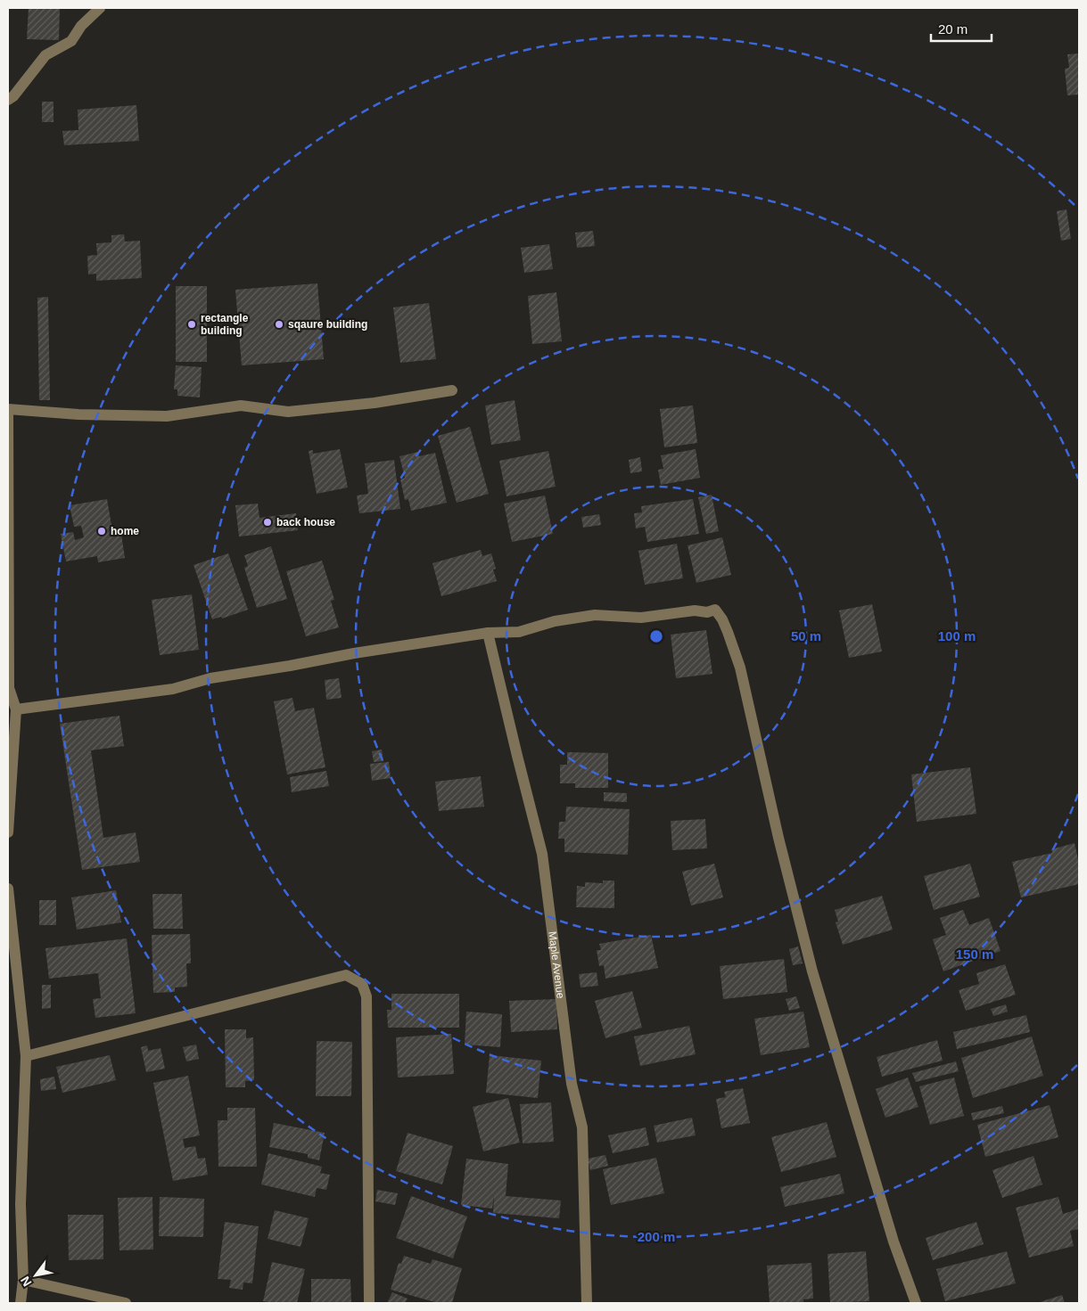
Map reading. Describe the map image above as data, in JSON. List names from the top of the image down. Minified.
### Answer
{"streets":{"street":["Maple Avenue"]},"places":["rectangle building","sqaure building","back house","home"],"scale_bar":"20 m","north":"bottom left","rings":["50 m","100 m","150 m","200 m"]}
